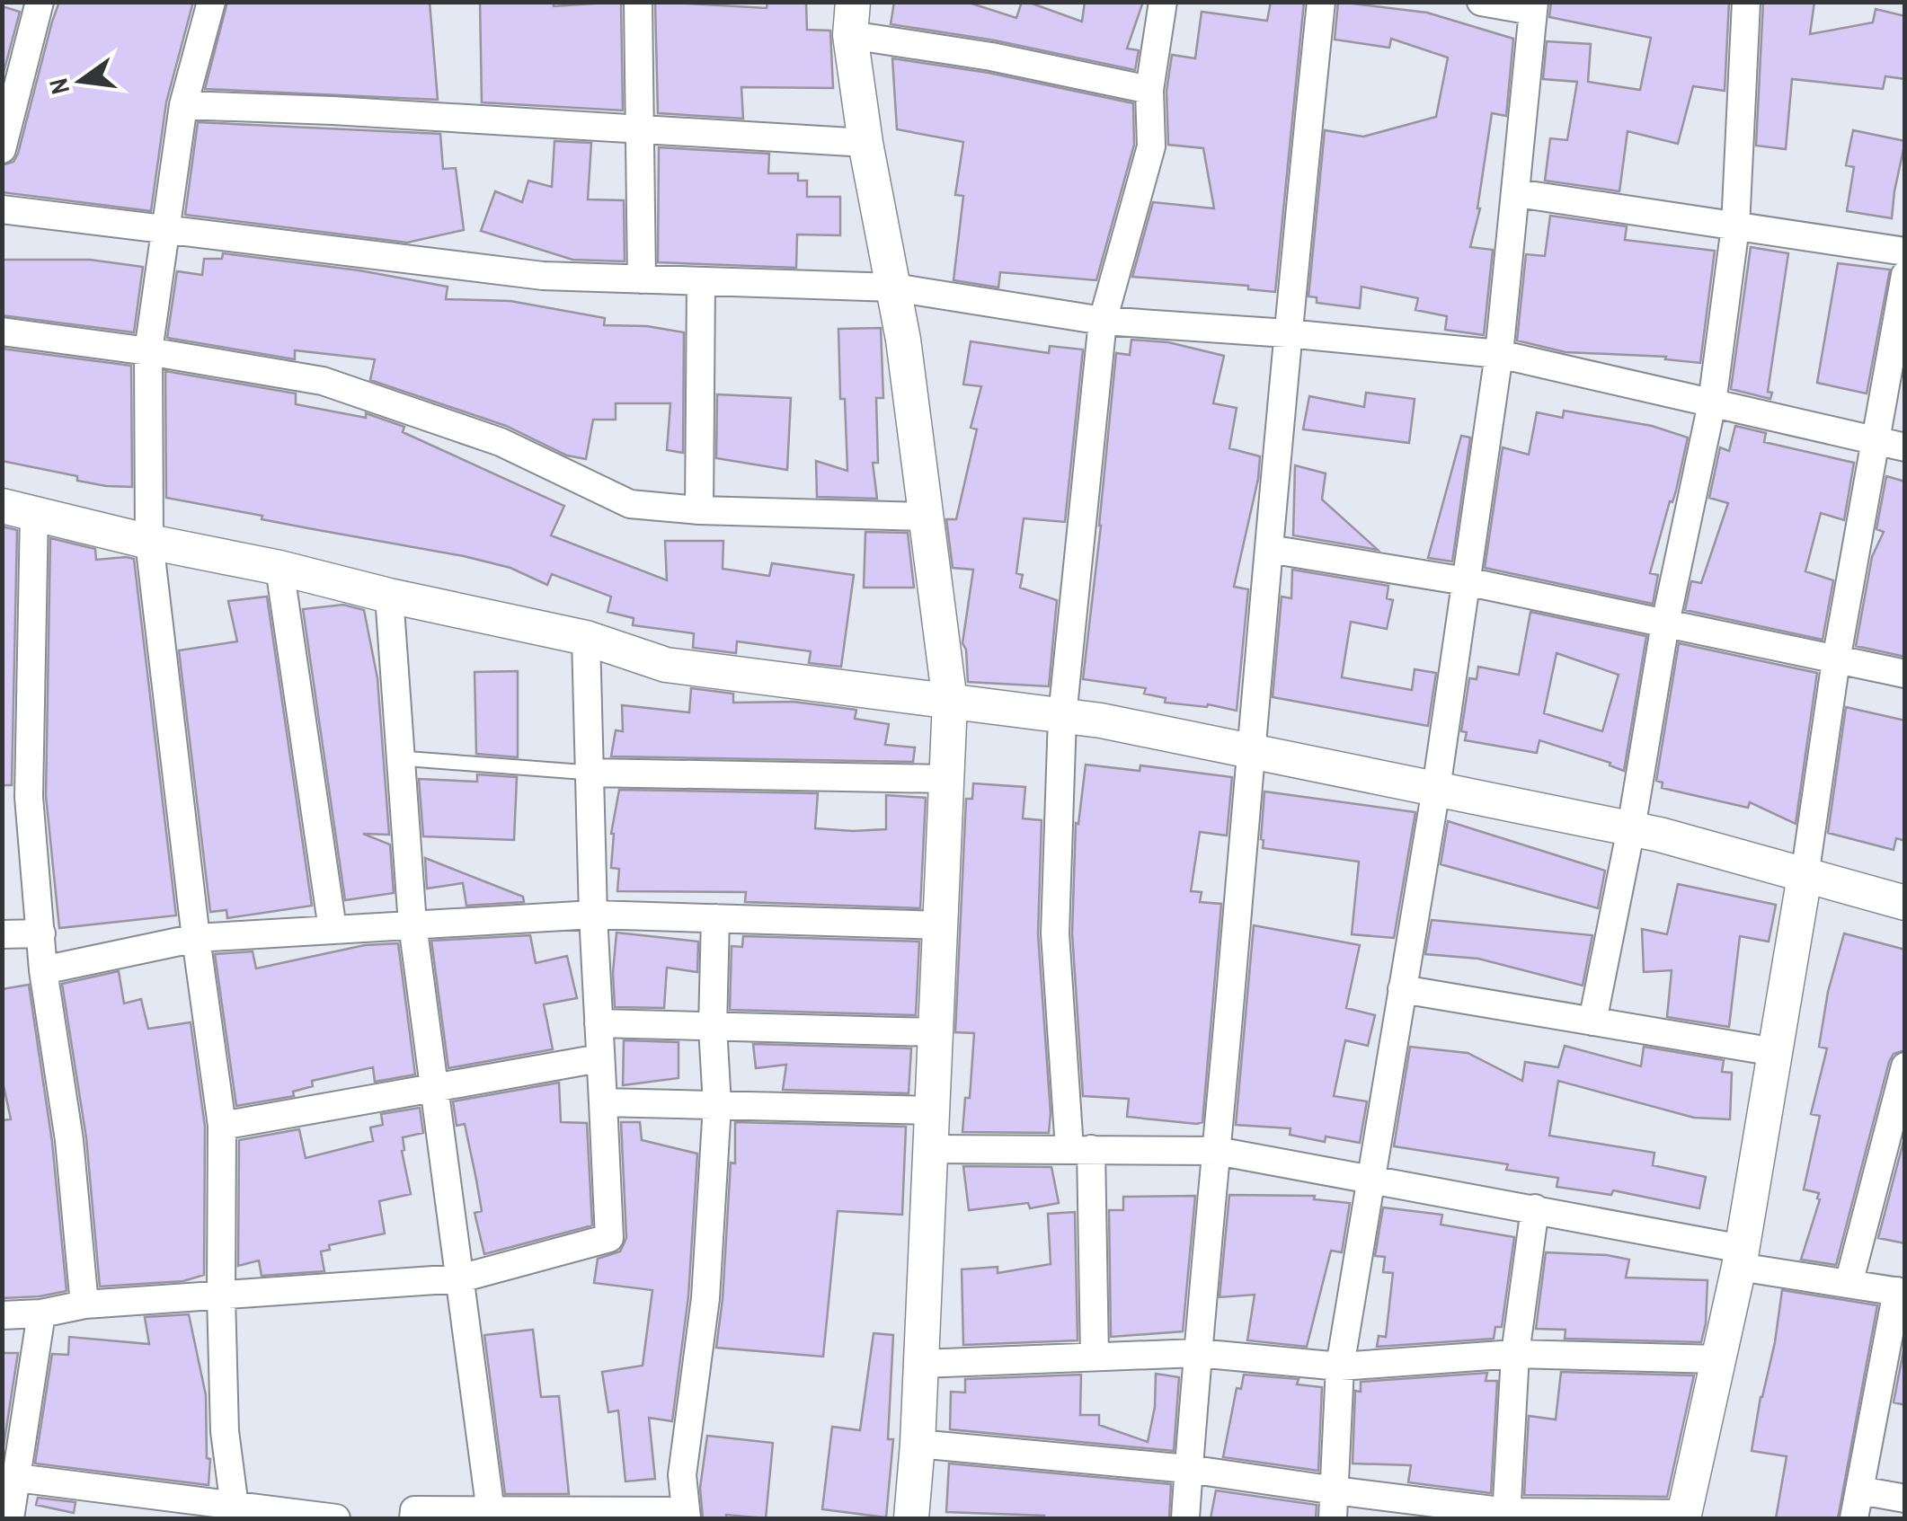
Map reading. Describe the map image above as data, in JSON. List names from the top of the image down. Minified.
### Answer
{"north":"left"}
